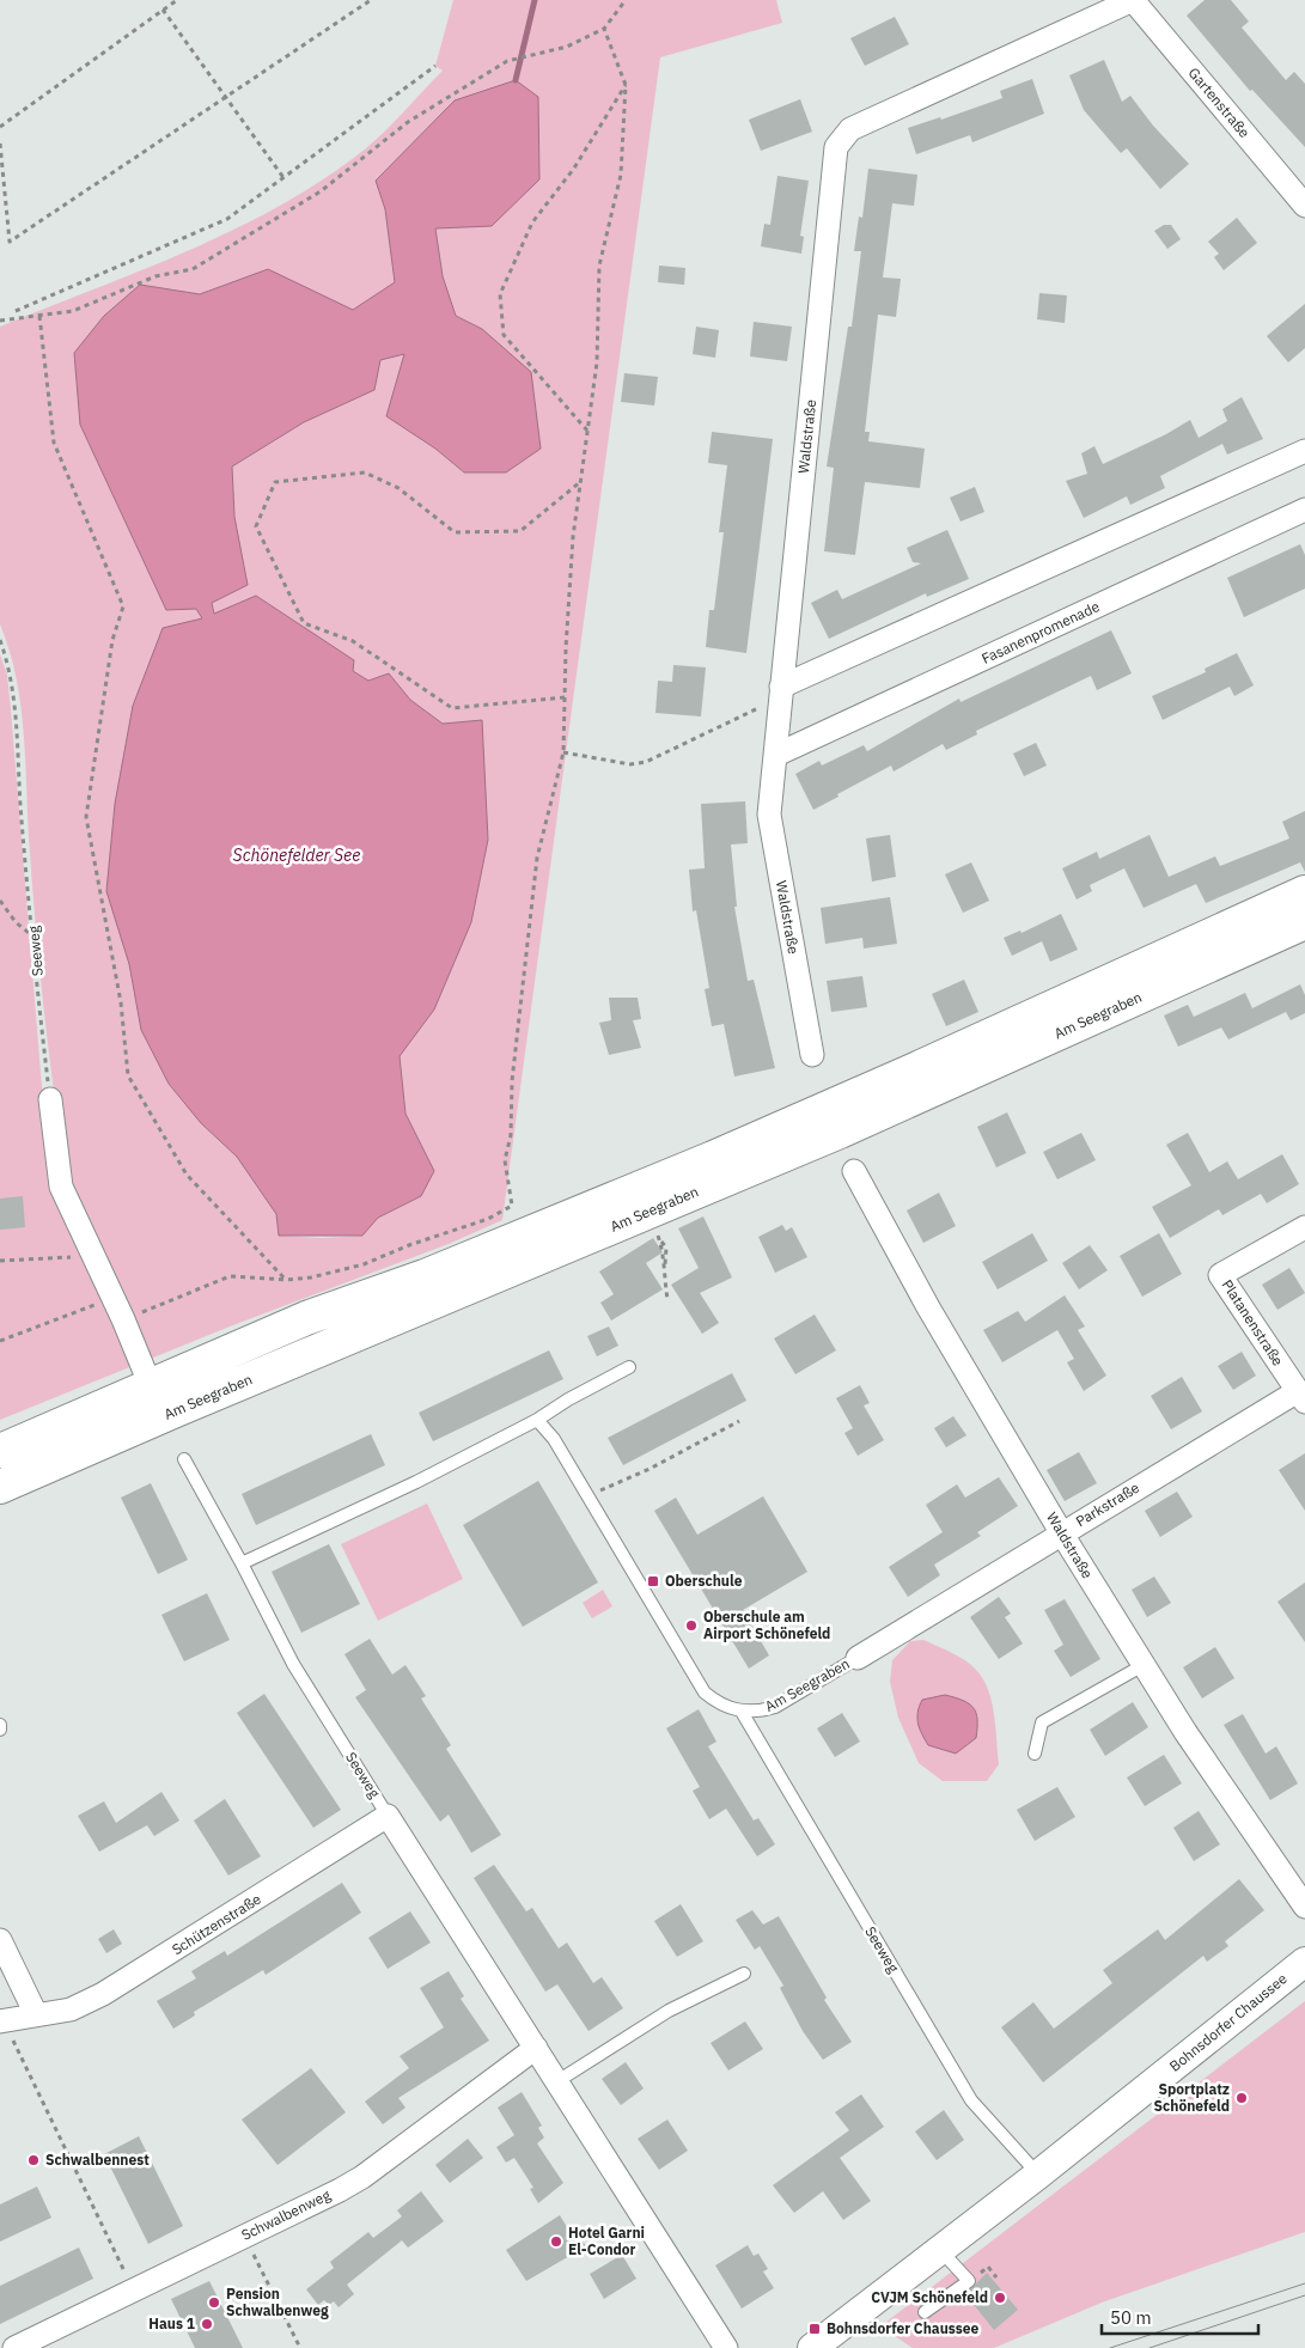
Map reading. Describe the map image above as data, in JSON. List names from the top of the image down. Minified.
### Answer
{"streets":{"main road":["Am Seegraben"],"street":["Gartenstraße","Waldstraße","Fasanenpromenade","Seeweg","Platanenstraße","Parkstraße","Schützenstraße","Bohnsdorfer Chaussee","Schwalbenweg"]},"crossings":[["Gartenstraße","Waldstraße"],["Waldstraße","Fasanenpromenade"],["Waldstraße","Parkstraße"],["Seeweg","Am Seegraben"],["Seeweg","Schützenstraße"],["Seeweg","Bohnsdorfer Chaussee"],["Seeweg","Schwalbenweg"],["Am Seegraben","Parkstraße"],["Platanenstraße","Parkstraße"]],"water":["Schönefelder See"],"places":{"transit":["Oberschule","Bohnsdorfer Chaussee"],"other":["Oberschule am Airport Schönefeld","Sportplatz Schönefeld","Schwalbennest","Hotel Garni El-Condor","CVJM Schönefeld","Pension Schwalbenweg","Haus 1"]},"scale_bar":"50 m"}
